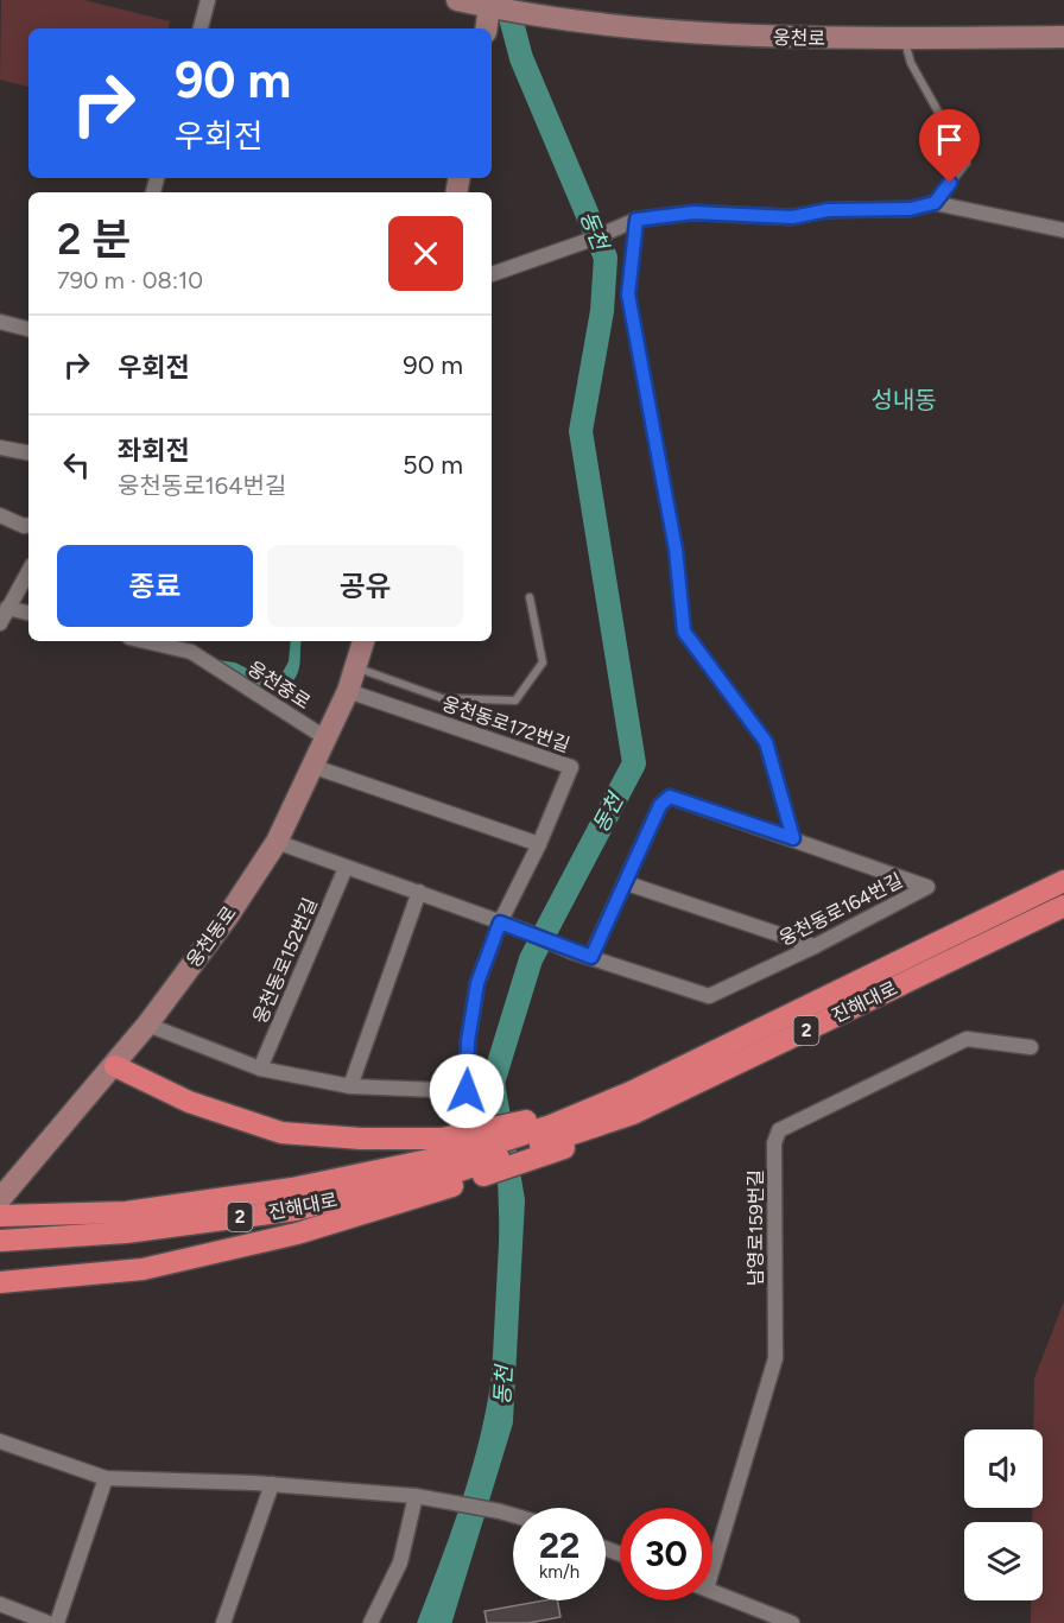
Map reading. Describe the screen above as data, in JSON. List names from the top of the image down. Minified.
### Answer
{"streets":{"highway":["진해대로","2"],"main road":["웅천로","웅천동로"],"street":["웅천중로","웅천동로172번길","웅천동로164번길","웅천동로152번길","남영로159번길"]},"crossings":[["웅천중로","웅천동로"],["웅천동로172번길","웅천동로164번길"],["웅천동로172번길","웅천동로"],["진해대로","2"]],"districts":["성내동"],"water":["동천"],"page":{"turn":["90 m","우회전"],"heading":["2 분","790 m · 08:10"],"list":[{"name":"우회전","value":"90 m"},{"name":"좌회전","note":"웅천동로164번길","value":"50 m"}],"buttons":["종료","공유"],"speed":"22 km/h","limit":"30"}}
